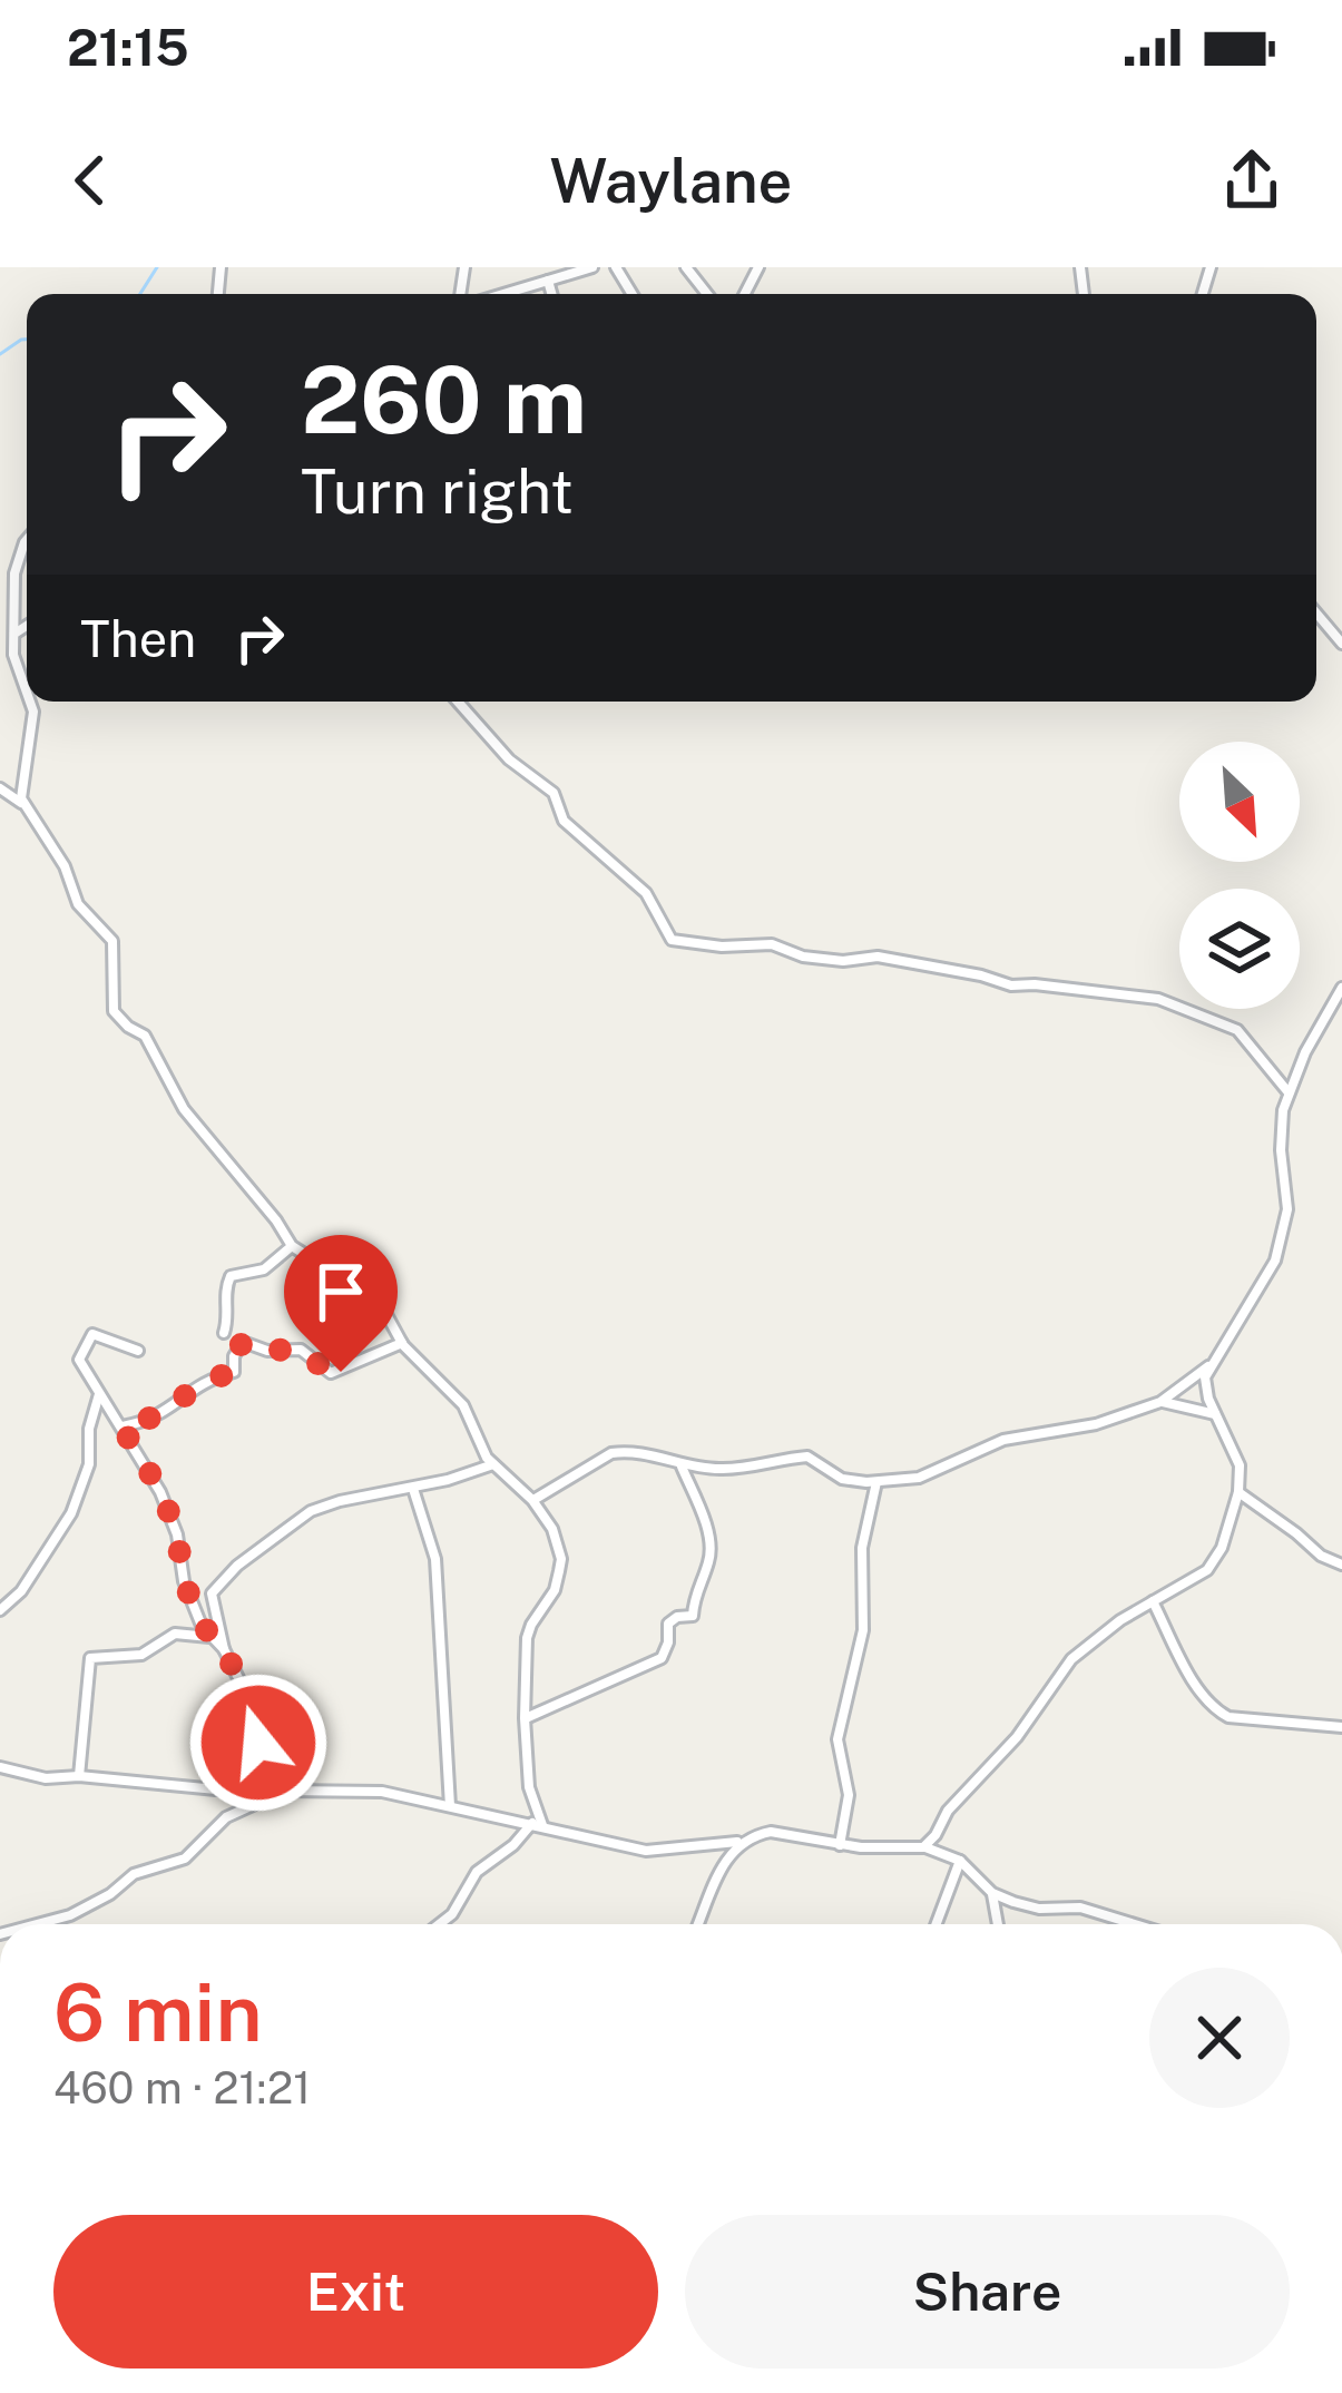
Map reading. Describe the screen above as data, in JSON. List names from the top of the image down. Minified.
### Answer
{"north":"bottom right","page":{"status":"21:15","header":"Waylane","turn":["260 m","Turn right"],"then":"Then","heading":["6 min","460 m · 21:21"],"buttons":["Exit","Share"]}}
